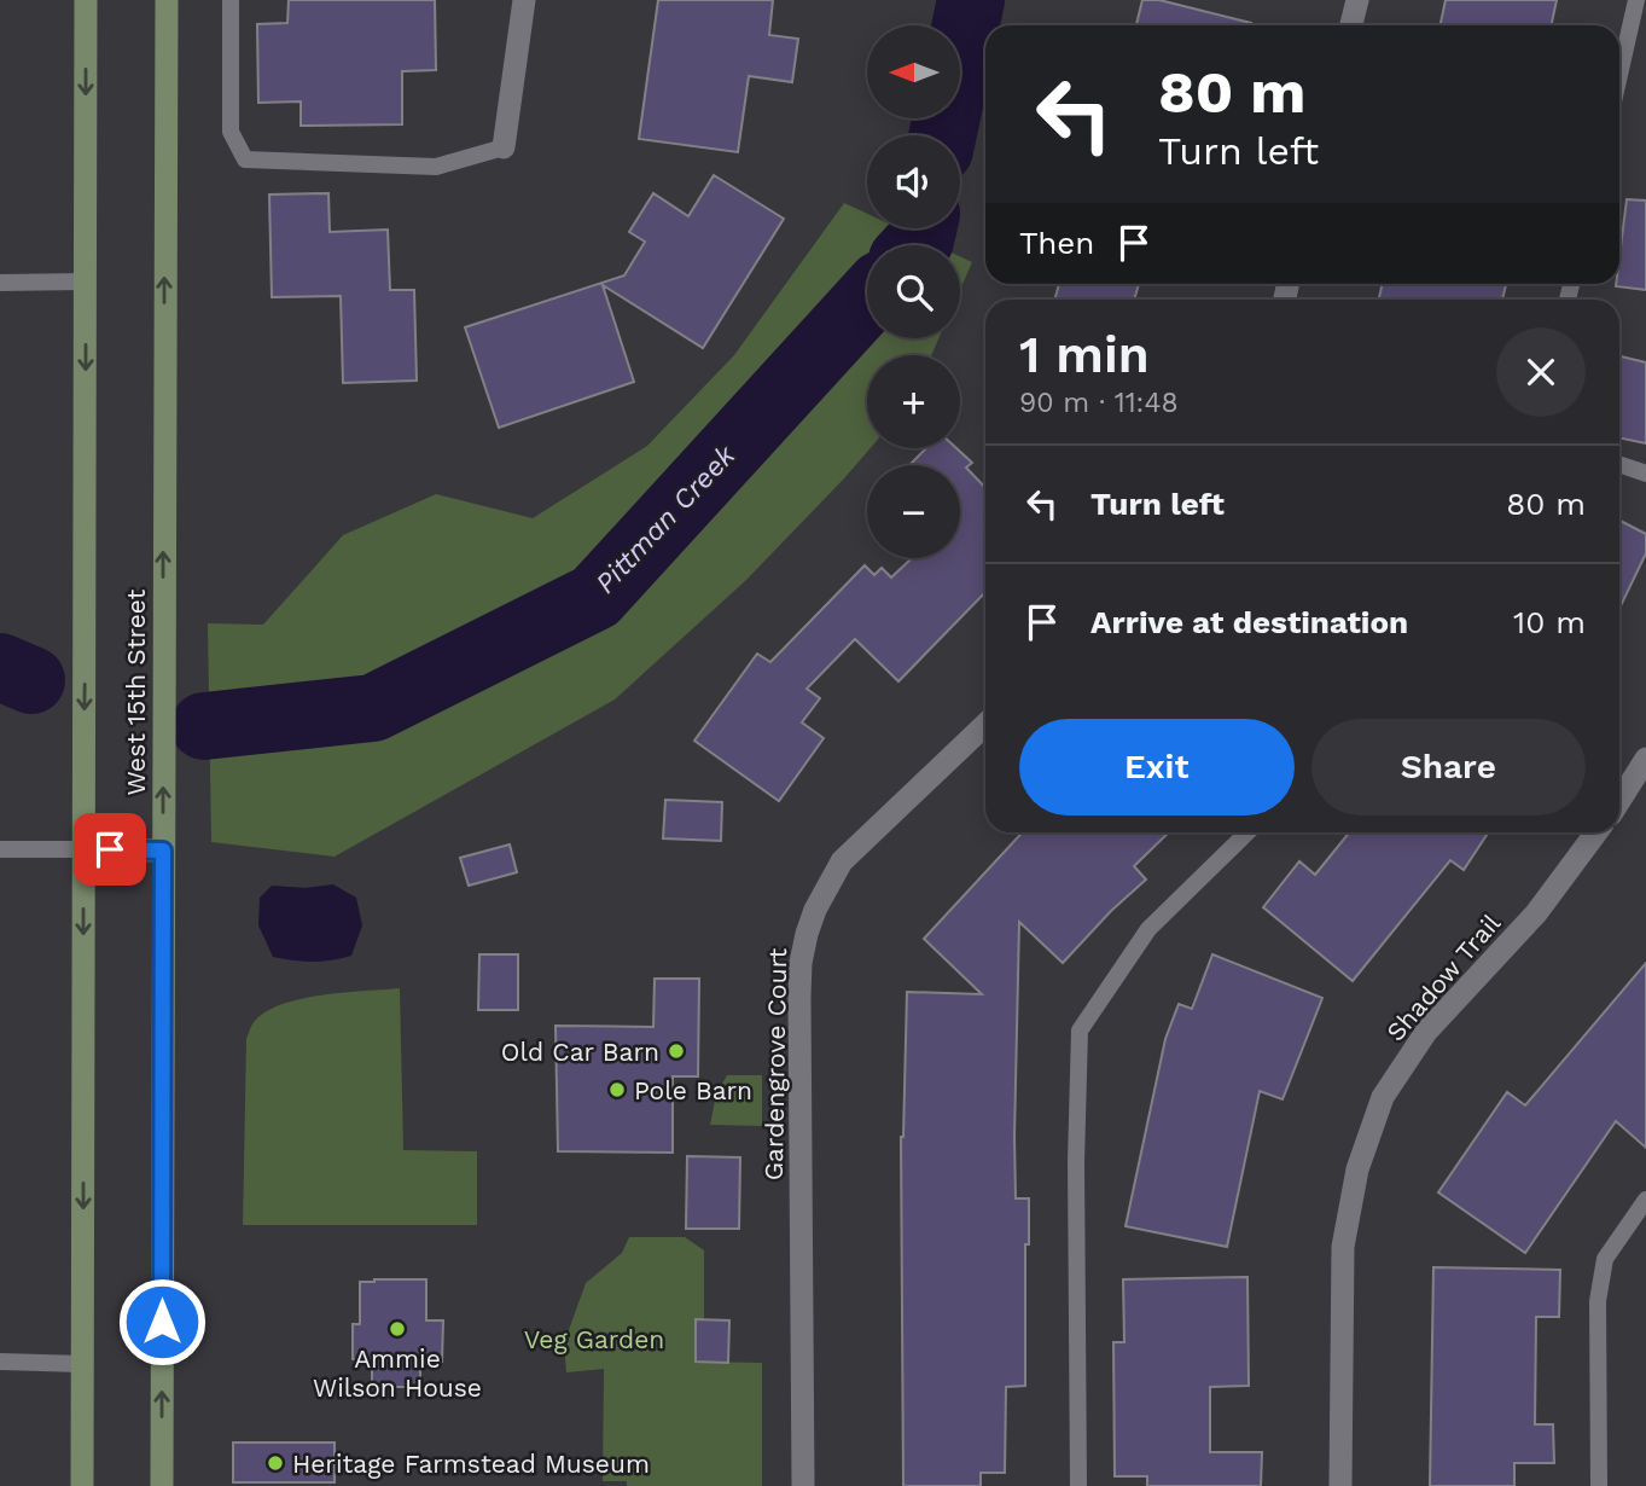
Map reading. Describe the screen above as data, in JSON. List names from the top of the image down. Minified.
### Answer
{"streets":{"main road":["West 15th Street"],"street":["Shadow Trail","Gardengrove Court"]},"water":["Pittman Creek"],"parks":["Veg Garden"],"places":["Old Car Barn","Pole Barn","Ammie Wilson House","Heritage Farmstead Museum"],"north":"left","page":{"map_buttons":["+","−"],"turn":["80 m","Turn left"],"then":"Then","heading":["1 min","90 m · 11:48"],"list":[{"name":"Turn left","value":"80 m"},{"name":"Arrive at destination","value":"10 m"}],"buttons":["Exit","Share"]}}
